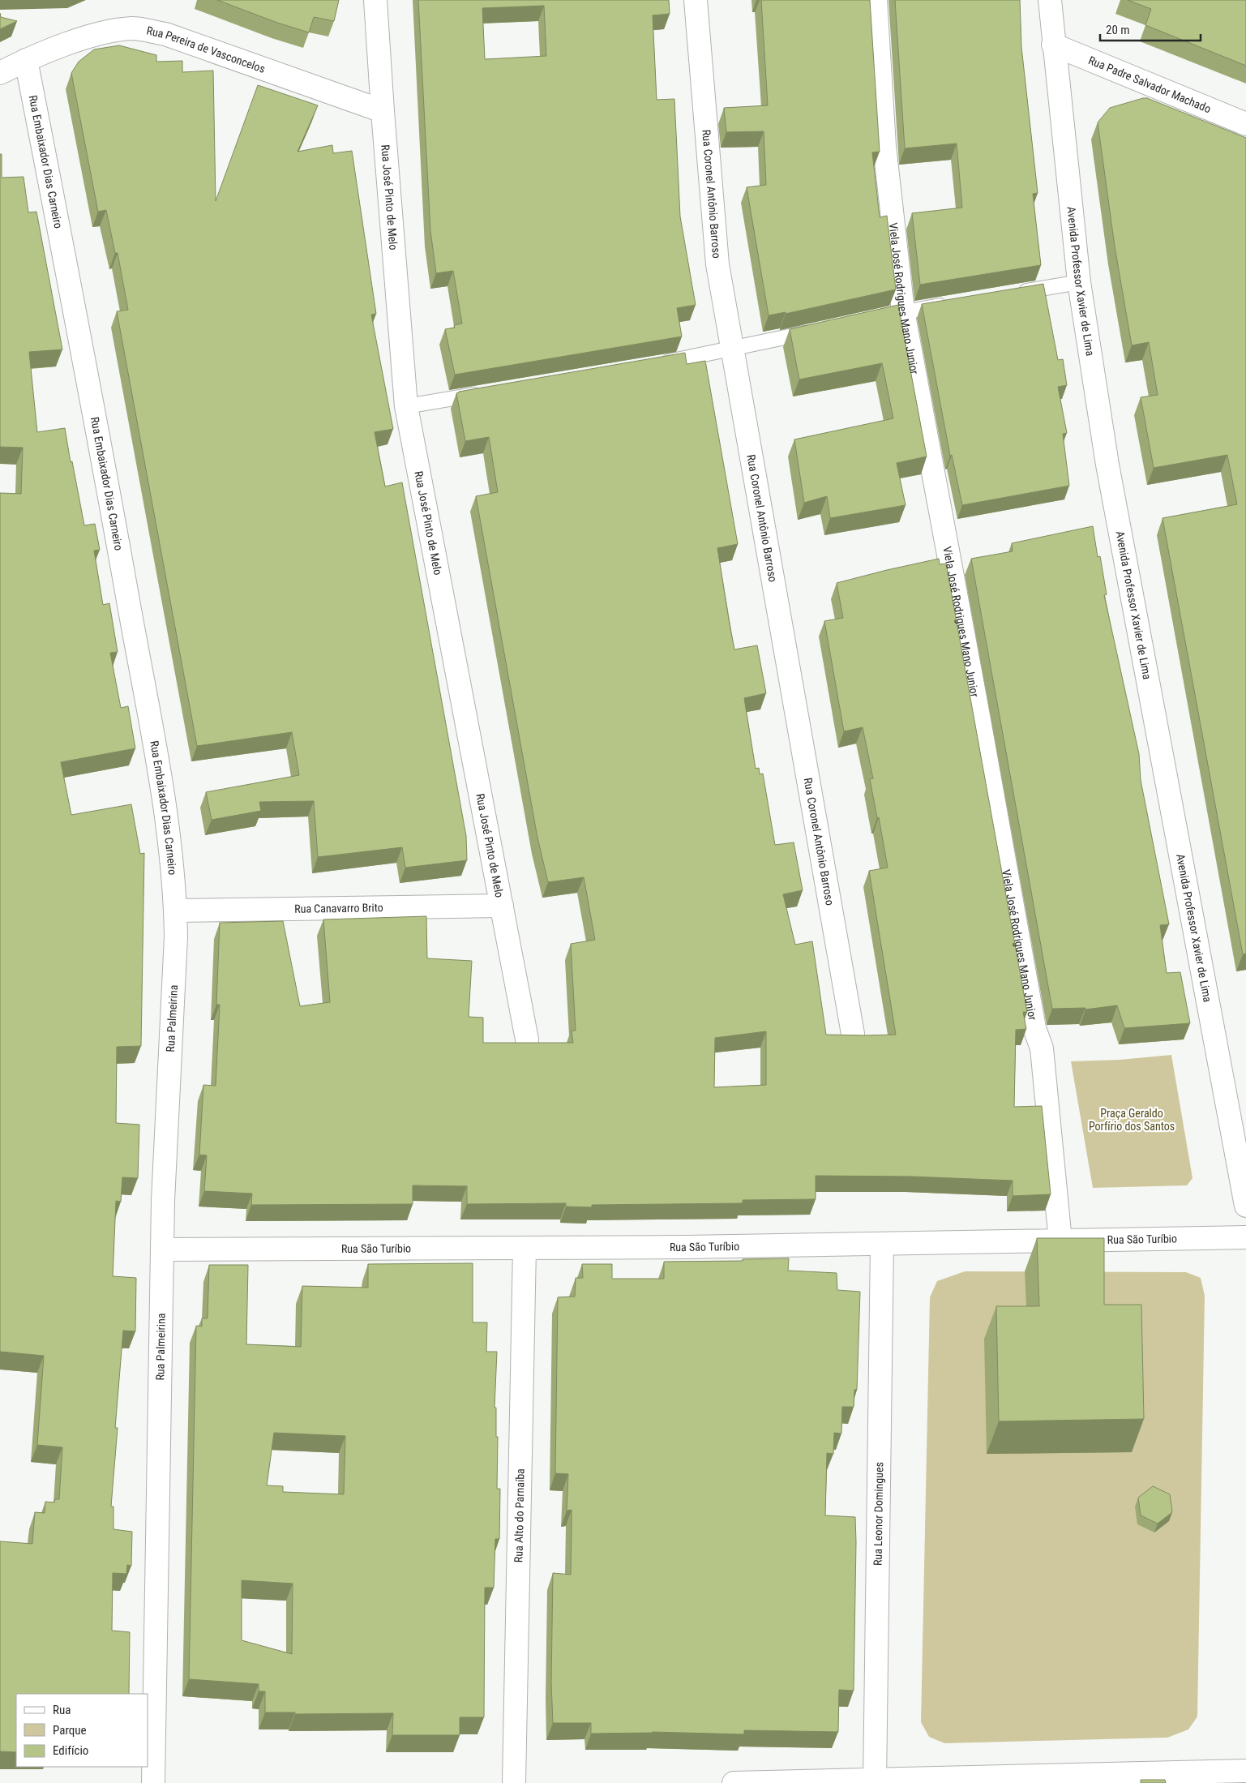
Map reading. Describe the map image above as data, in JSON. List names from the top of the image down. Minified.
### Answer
{"streets":{"street":["Rua Pereira de Vasconcelos","Rua Padre Salvador Machado","Rua Embaixador Dias Carneiro","Rua Coronel Antônio Barroso","Rua José Pinto de Melo","Avenida Professor Xavier de Lima","Viela José Rodrigues Mano Junior","Rua Canavarro Brito","Rua Palmeirina","Rua São Turíbio","Rua Leonor Domingues","Rua Alto do Parnaíba"]},"crossings":[["Rua Pereira de Vasconcelos","Rua Embaixador Dias Carneiro"],["Rua Pereira de Vasconcelos","Rua José Pinto de Melo"],["Rua Padre Salvador Machado","Avenida Professor Xavier de Lima"],["Rua Embaixador Dias Carneiro","Rua Canavarro Brito"],["Rua Embaixador Dias Carneiro","Rua Palmeirina"],["Rua José Pinto de Melo","Rua Canavarro Brito"],["Viela José Rodrigues Mano Junior","Rua São Turíbio"],["Rua Canavarro Brito","Rua Palmeirina"],["Rua Palmeirina","Rua São Turíbio"],["Rua São Turíbio","Rua Leonor Domingues"],["Rua São Turíbio","Rua Alto do Parnaíba"]],"parks":["Praça Geraldo Porfírio dos Santos"],"legend":["Rua","Parque","Edifício"],"scale_bar":"20 m"}
